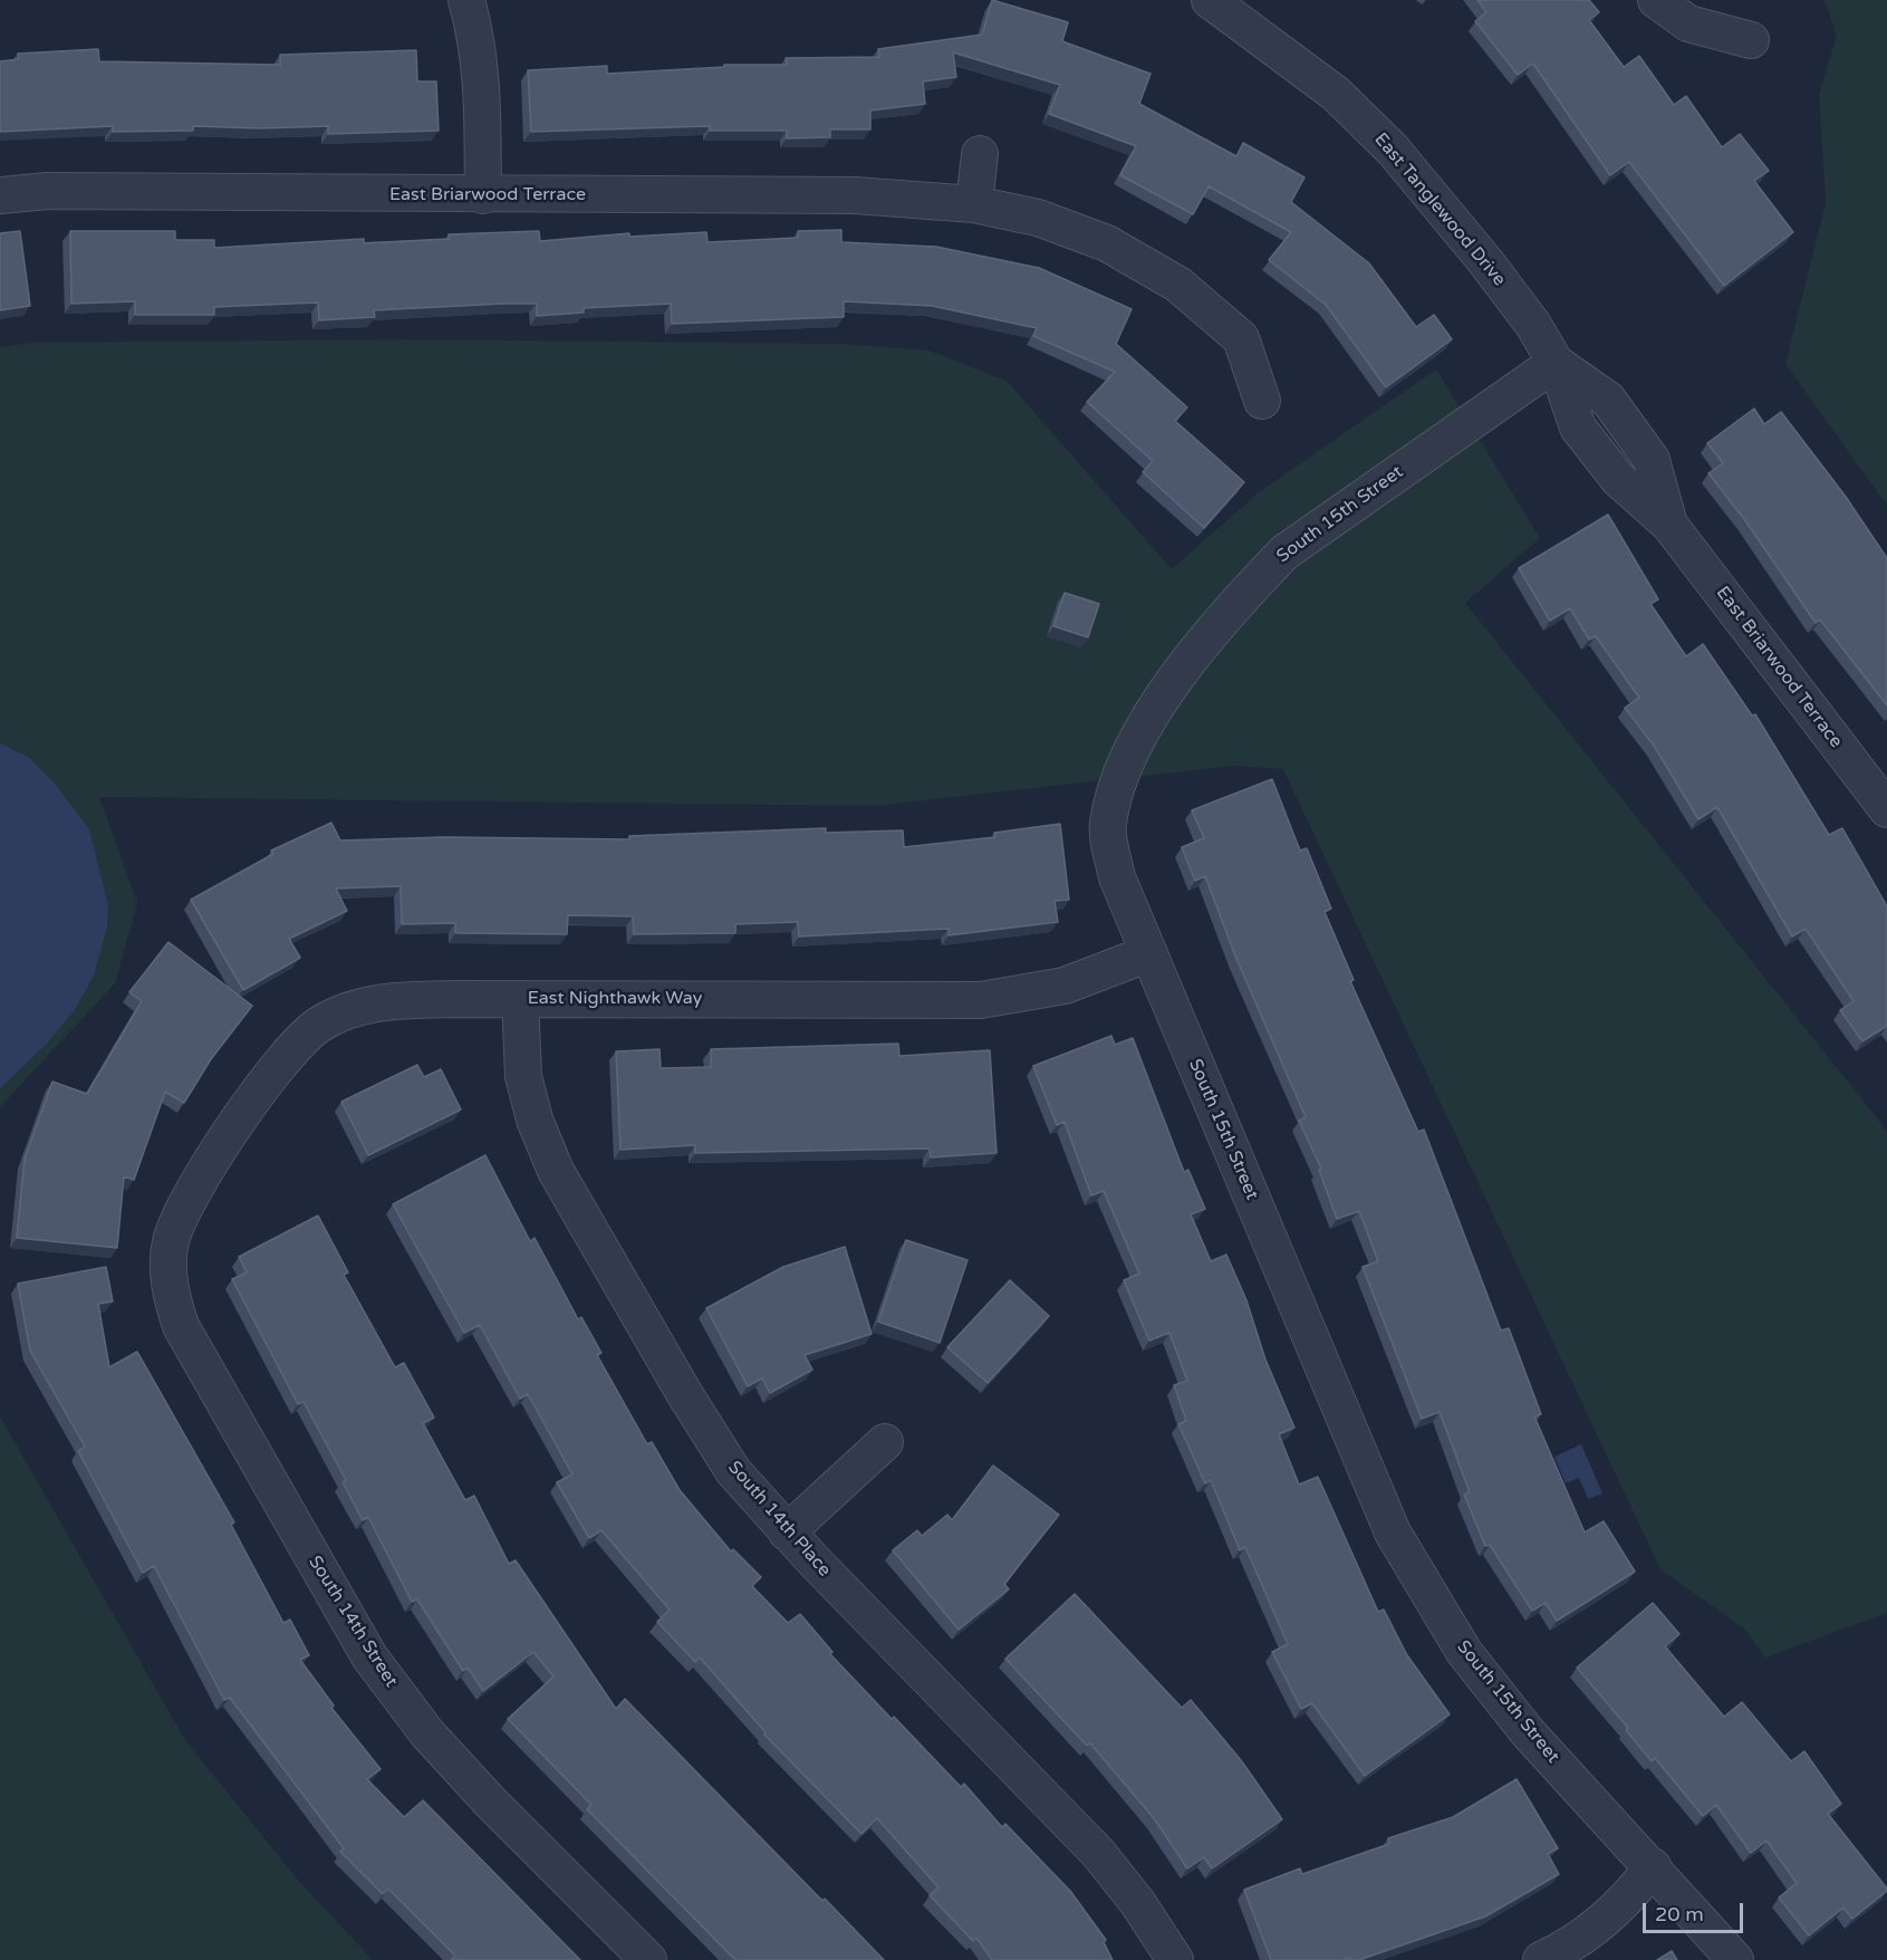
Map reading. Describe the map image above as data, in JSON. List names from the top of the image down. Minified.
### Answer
{"streets":{"street":["East Briarwood Terrace","East Tanglewood Drive","South 15th Street","East Nighthawk Way","South 14th Place","South 14th Street"]},"crossings":[["East Briarwood Terrace","East Tanglewood Drive"],["East Briarwood Terrace","South 15th Street"],["East Tanglewood Drive","South 15th Street"],["South 15th Street","East Nighthawk Way"],["East Nighthawk Way","South 14th Place"],["East Nighthawk Way","South 14th Street"]],"scale_bar":"20 m"}
